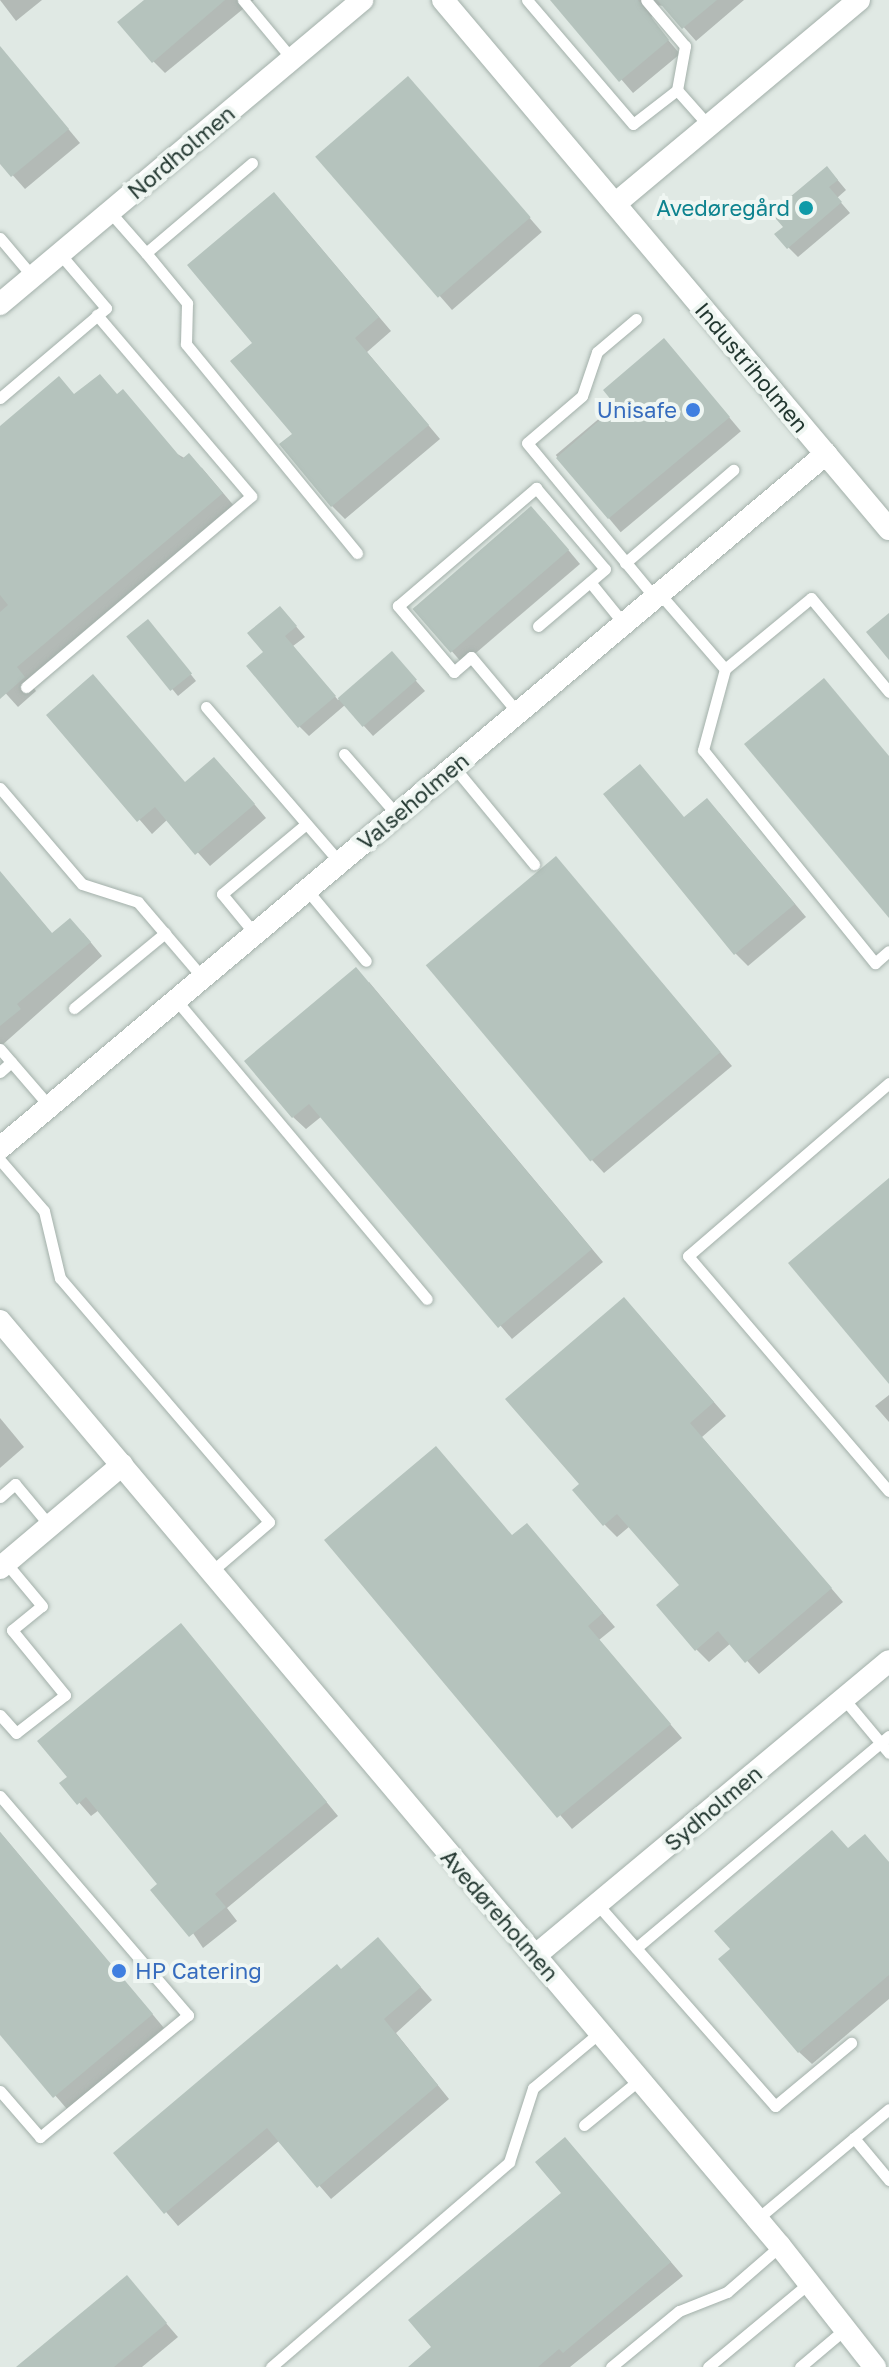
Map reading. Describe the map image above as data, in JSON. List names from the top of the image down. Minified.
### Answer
{"streets":{"street":["Nordholmen","Industriholmen","Valseholmen","Sydholmen","Avedøreholmen"]},"crossings":[["Industriholmen","Valseholmen"],["Sydholmen","Avedøreholmen"]],"places":["Avedøregård","Unisafe","HP Catering"]}
